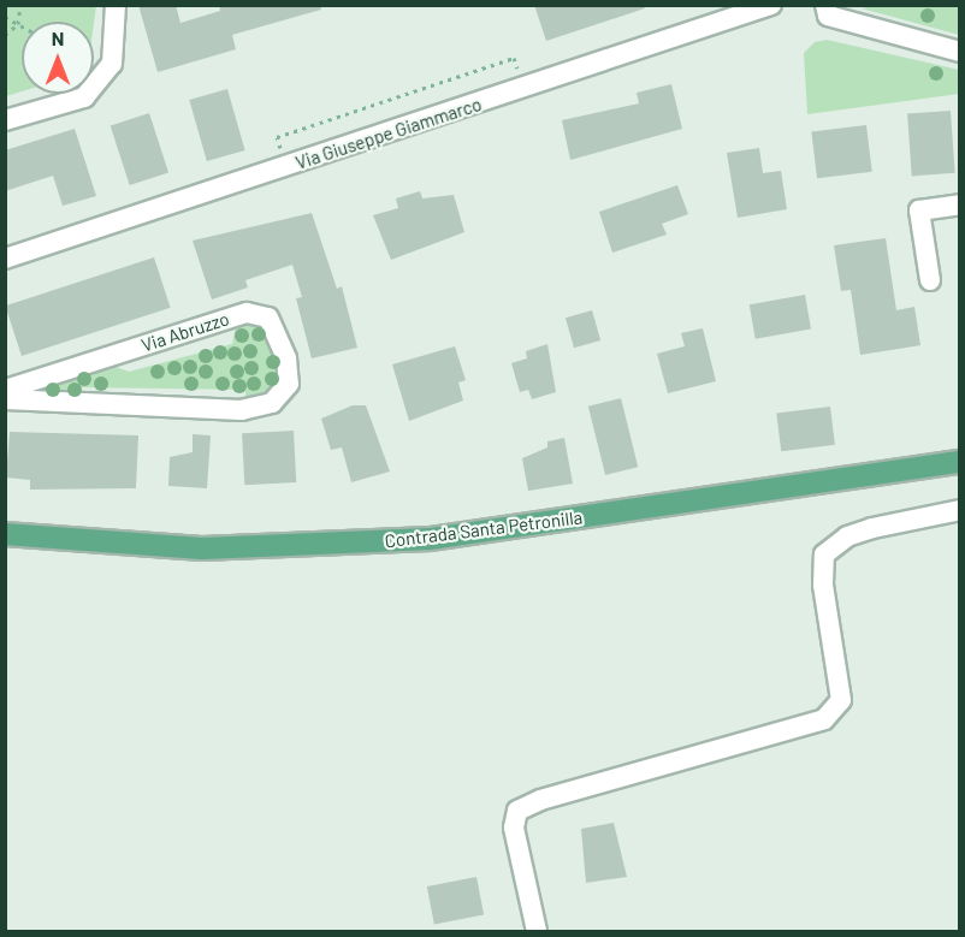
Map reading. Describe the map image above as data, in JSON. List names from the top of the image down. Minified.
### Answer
{"streets":{"main road":["Contrada Santa Petronilla"],"street":["Via Giuseppe Giammarco","Via Abruzzo"]},"north":"top"}
